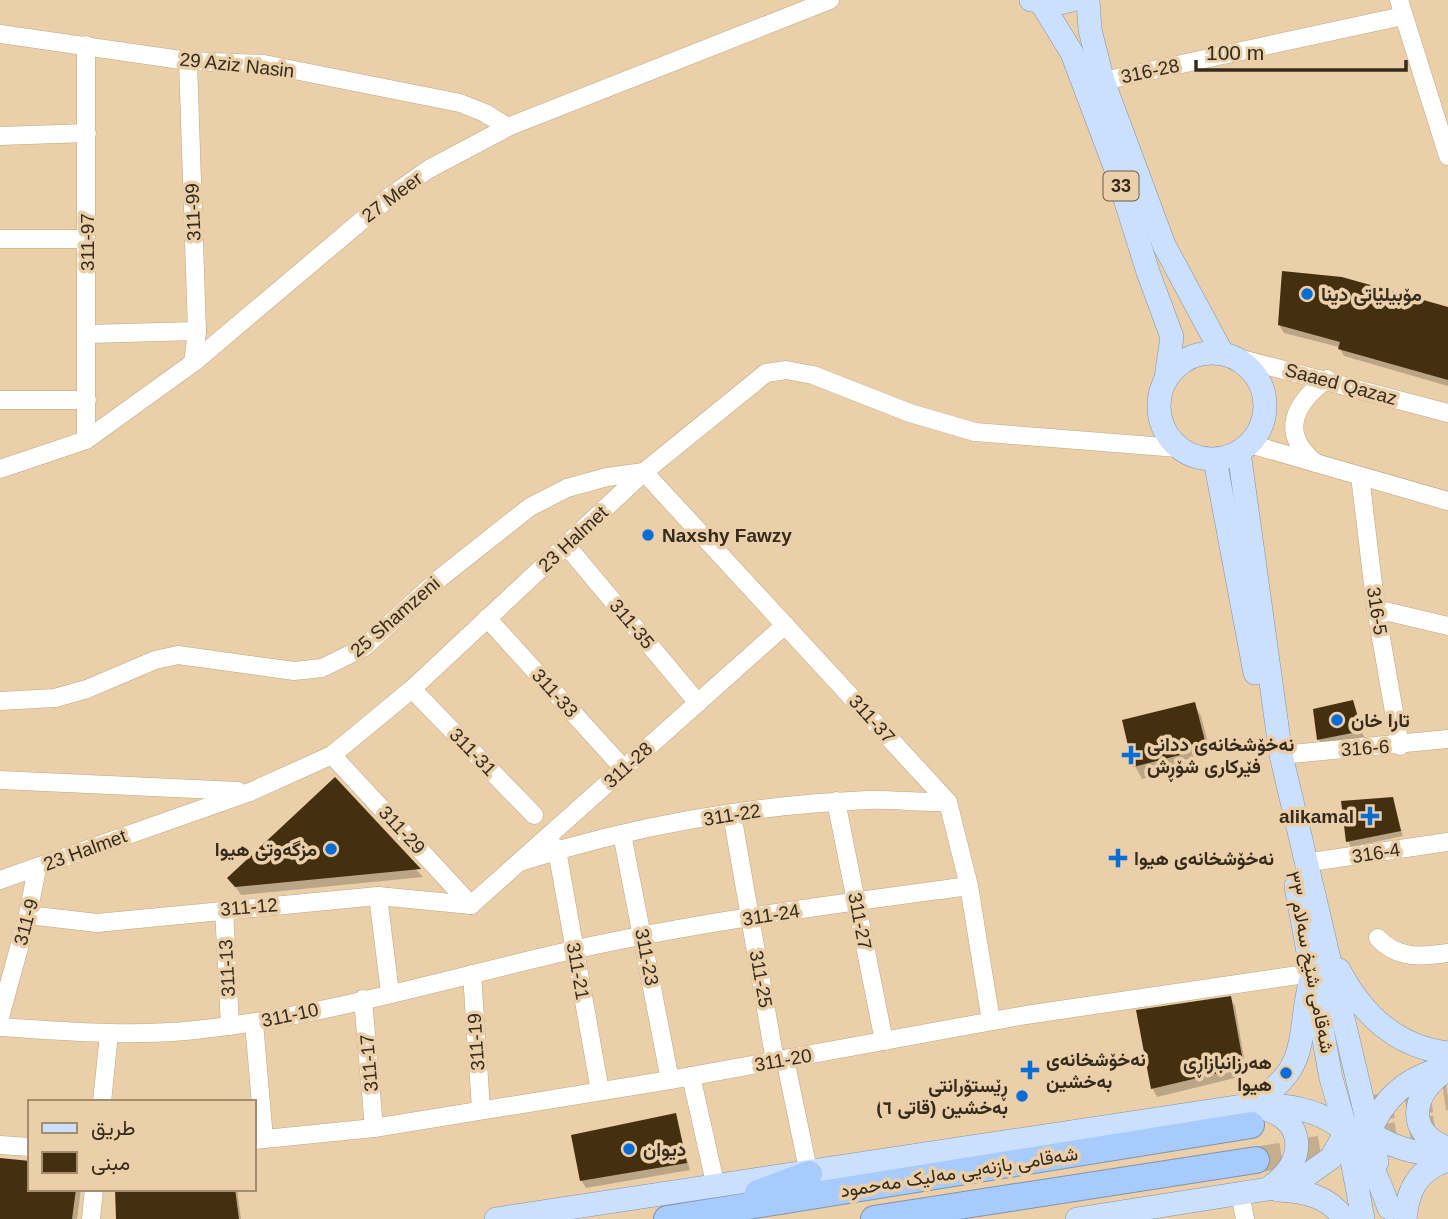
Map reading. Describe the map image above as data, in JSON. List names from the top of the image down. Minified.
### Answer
{"streets":{"highway":["شەقامی بازنەیی مەلیک مەحمود"],"main road":["33","شەقامی شێخ سەلام ٣٣"],"street":["29 Aziz Nasin","316-28","27 Meer","311-99","311-97","Saaed Qazaz","23 Halmet","316-5","25 Shamzeni","311-35","311-33","311-37","316-6","311-31","311-28","311-22","311-29","316-4","311-12","311-24","311-27","311-9","311-23","311-13","311-21","311-25","311-10","311-19","311-20","311-17"]},"crossings":[["29 Aziz Nasin","27 Meer"],["29 Aziz Nasin","311-99"],["29 Aziz Nasin","311-97"],["316-28","33"],["33","Saaed Qazaz"],["33","23 Halmet"],["33","شەقامی شێخ سەلام ٣٣"],["27 Meer","311-99"],["27 Meer","311-97"],["Saaed Qazaz","23 Halmet"],["Saaed Qazaz","شەقامی شێخ سەلام ٣٣"],["23 Halmet","25 Shamzeni"],["23 Halmet","311-35"],["23 Halmet","311-33"],["23 Halmet","311-37"],["23 Halmet","311-31"],["23 Halmet","311-29"],["23 Halmet","311-9"],["23 Halmet","شەقامی شێخ سەلام ٣٣"],["316-5","316-6"],["25 Shamzeni","311-37"],["311-35","311-28"],["311-33","311-28"],["311-37","311-28"],["311-37","311-22"],["311-37","311-24"],["311-37","311-20"],["316-6","شەقامی شێخ سەلام ٣٣"],["311-28","311-22"],["311-28","311-21"],["311-22","311-29"],["311-22","311-12"],["311-22","311-27"],["311-22","311-23"],["311-22","311-21"],["311-22","311-25"],["311-29","311-12"],["316-4","شەقامی شێخ سەلام ٣٣"],["311-12","311-9"],["311-12","311-13"],["311-24","311-27"],["311-24","311-23"],["311-24","311-21"],["311-24","311-25"],["311-24","311-10"],["311-27","311-20"],["311-23","311-20"],["شەقامی شێخ سەلام ٣٣","311-20"],["311-13","311-10"],["311-21","311-10"],["311-21","311-20"],["311-25","311-20"],["311-10","311-19"],["311-10","311-17"],["311-19","311-20"],["311-20","311-17"]],"places":{"other":["مۆبیلیاتی دینا","Naxshy Fawzy","تارا خان","مزگەوتی هیوا","هەرزانبازاڕی هیوا","ڕێستۆرانتی بە‌خشین (قاتی ٦)","دیوان"],"health":["نەخۆشخانەی ددانی فێرکاری شۆڕش","alikamal","نەخۆشخانەی هیوا","نەخۆشخانەی بەخشین"]},"legend":["طريق","مبنى"],"scale_bar":"100 m"}
